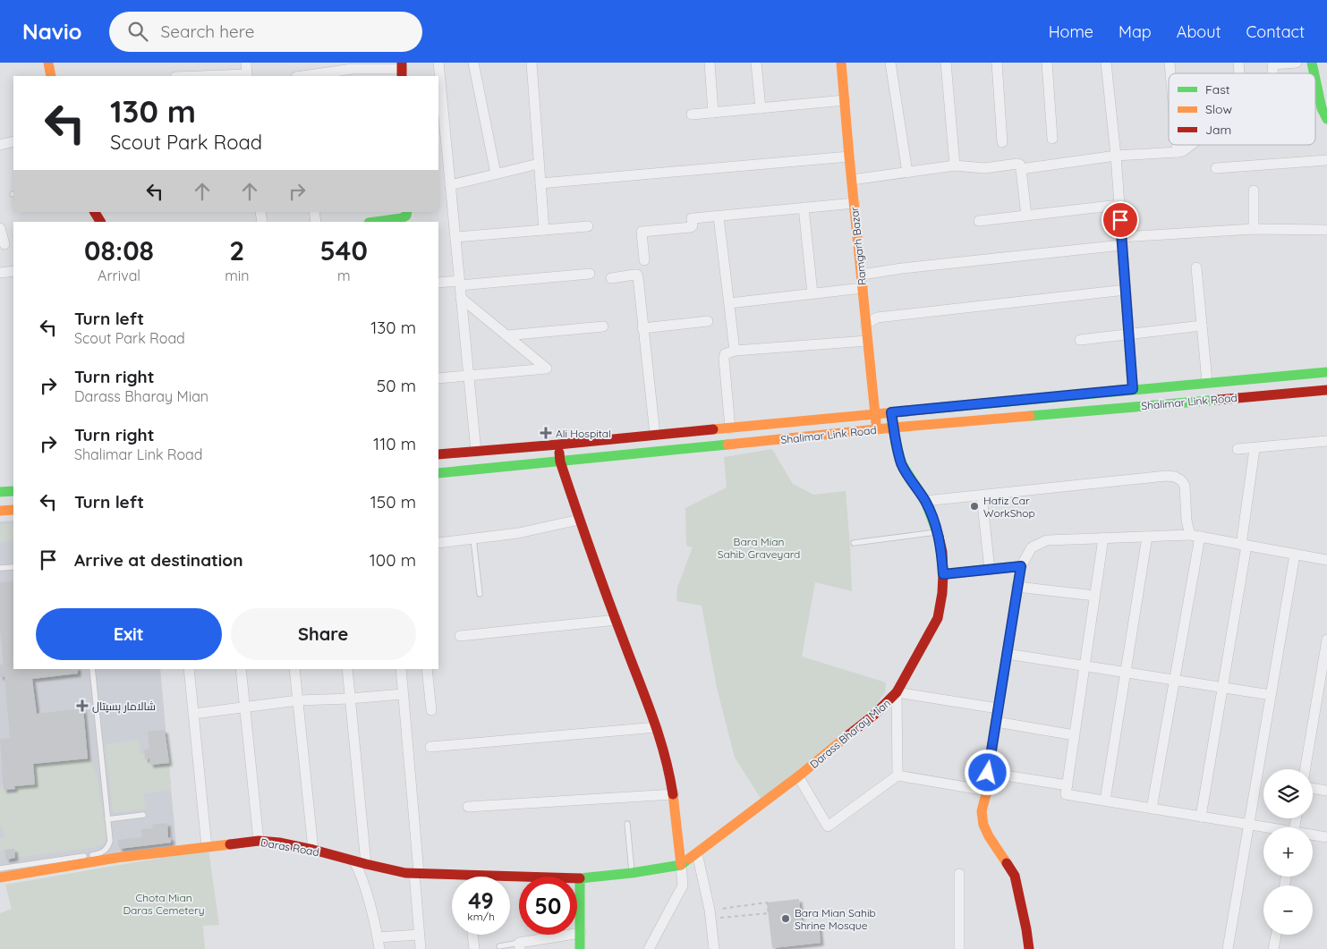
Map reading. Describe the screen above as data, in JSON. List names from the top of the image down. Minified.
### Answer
{"streets":{"street":["Ramgarh Bazar","Shalimar Link Road","Darass Bharay Mian","Daras Road"]},"crossings":[["Ramgarh Bazar","Shalimar Link Road"],["Shalimar Link Road","Darass Bharay Mian"],["Darass Bharay Mian","Daras Road"]],"parks":["Bara Mian Sahib Graveyard","Chota Mian Daras Cemetery"],"places":{"health":["Ali Hospital","شالامار ہسپتال"],"other":["Hafiz Car WorkShop","Bara Mian Sahib Shrine Mosque"]},"legend":["Fast","Slow","Jam"],"page":{"header":"Navio","search":"Search here","nav":["Home","Map","About","Contact"],"turn":["130 m","Scout Park Road"],"eta":["08:08","Arrival","2","min","540","m"],"list":[{"name":"Turn left","note":"Scout Park Road","value":"130 m"},{"name":"Turn right","note":"Darass Bharay Mian","value":"50 m"},{"name":"Turn right","note":"Shalimar Link Road","value":"110 m"},{"name":"Turn left","value":"150 m"},{"name":"Arrive at destination","value":"100 m"}],"buttons":["Exit","Share"],"map_buttons":["+","−"],"speed":"49 km/h","limit":"50"}}
